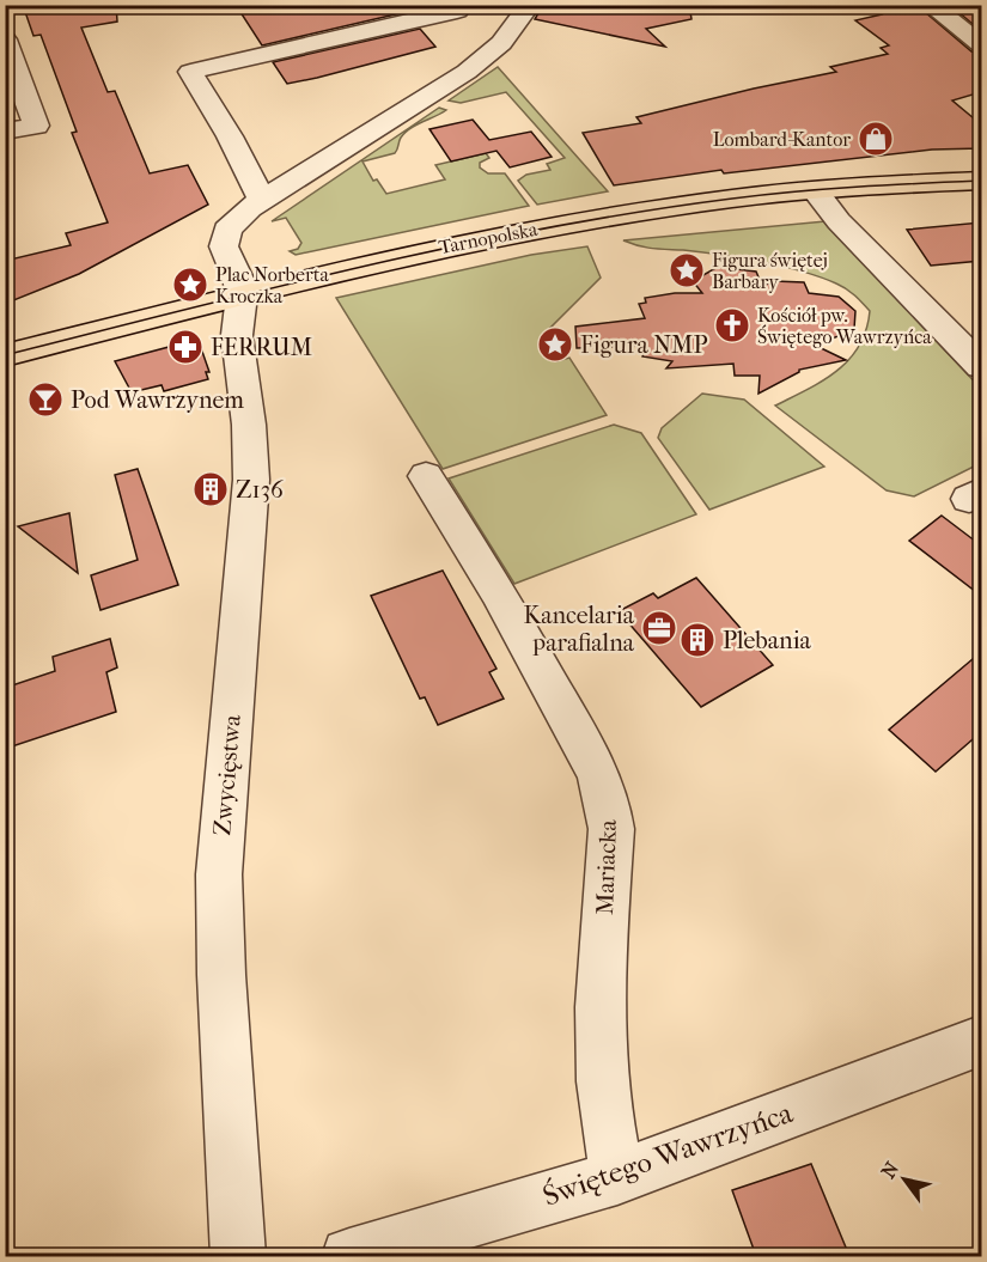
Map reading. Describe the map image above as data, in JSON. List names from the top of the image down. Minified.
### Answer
{"streets":{"main road":["Tarnopolska"],"street":["Zwycięstwa","Mariacka","Świętego Wawrzyńca"]},"crossings":[["Tarnopolska","Zwycięstwa"],["Mariacka","Świętego Wawrzyńca"]],"places":{"shop":["Lombard-Kantor"],"place":["Figura świętej Barbary","Plac Norberta Kroczka","Figura NMP"],"church":["Kościół pw. Świętego Wawrzyńca"],"pharmacy":["FERRUM"],"bar":["Pod Wawrzynem"],"building":["Z136","Plebania"],"office":["Kancelaria parafialna"]},"north":"top left"}
